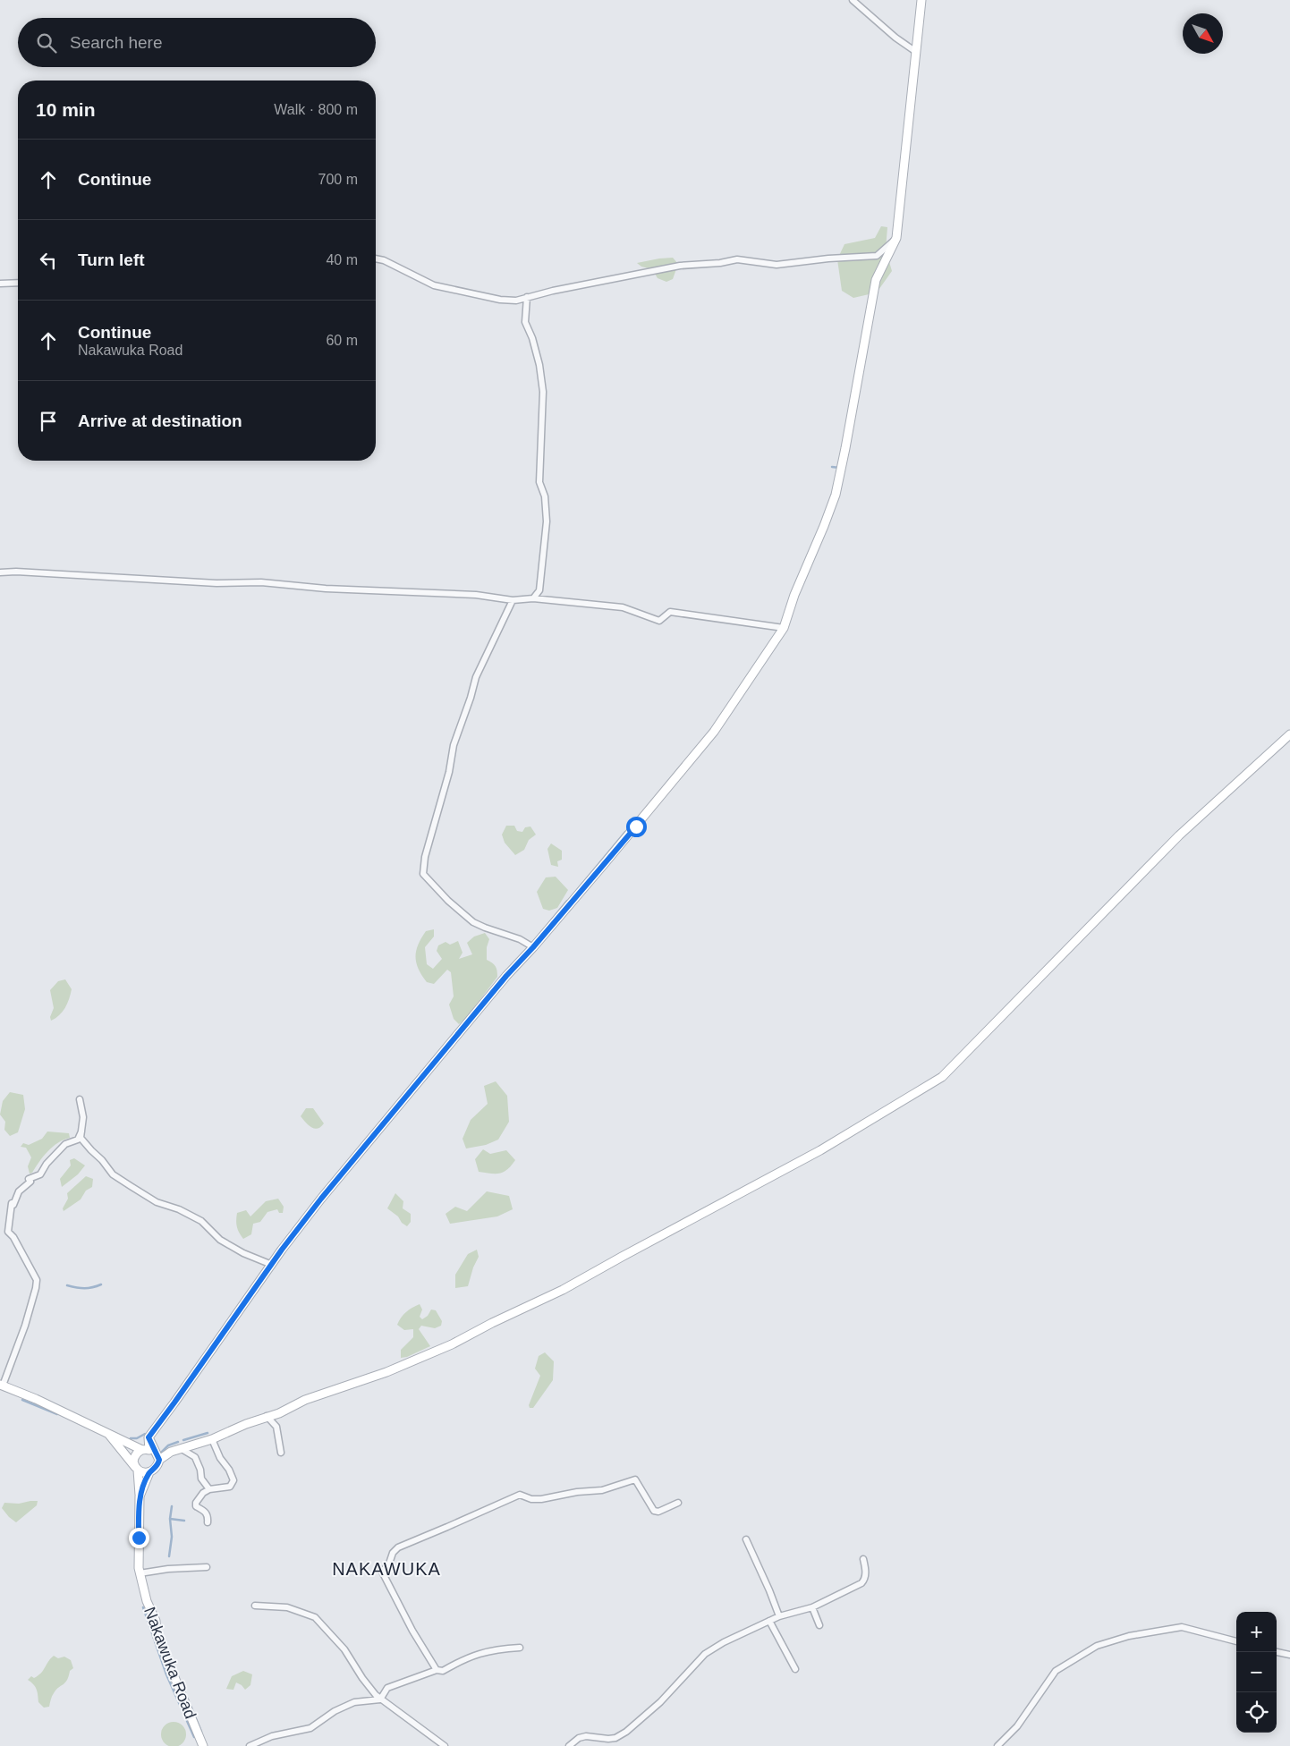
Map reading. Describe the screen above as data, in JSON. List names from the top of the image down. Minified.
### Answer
{"streets":{"main road":["Nakawuka Road"]},"districts":["NAKAWUKA"],"north":"bottom right","page":{"search":"Search here","heading":["10 min","Walk · 800 m"],"list":[["Continue","700 m"],["Turn left","40 m"],["Continue","Nakawuka Road","60 m"],"Arrive at destination"],"map_buttons":["+","−"]}}
